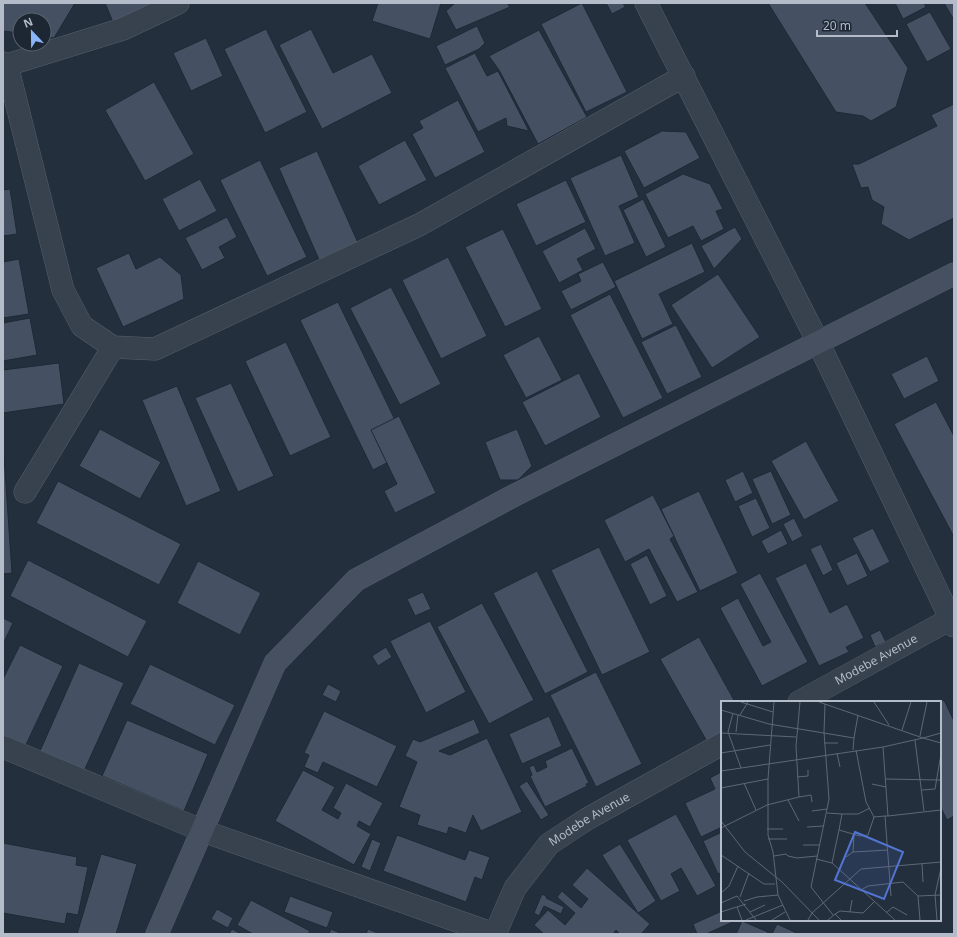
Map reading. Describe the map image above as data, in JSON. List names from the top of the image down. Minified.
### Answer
{"streets":{"street":["Modebe Avenue"]},"scale_bar":"20 m","north":"top"}
